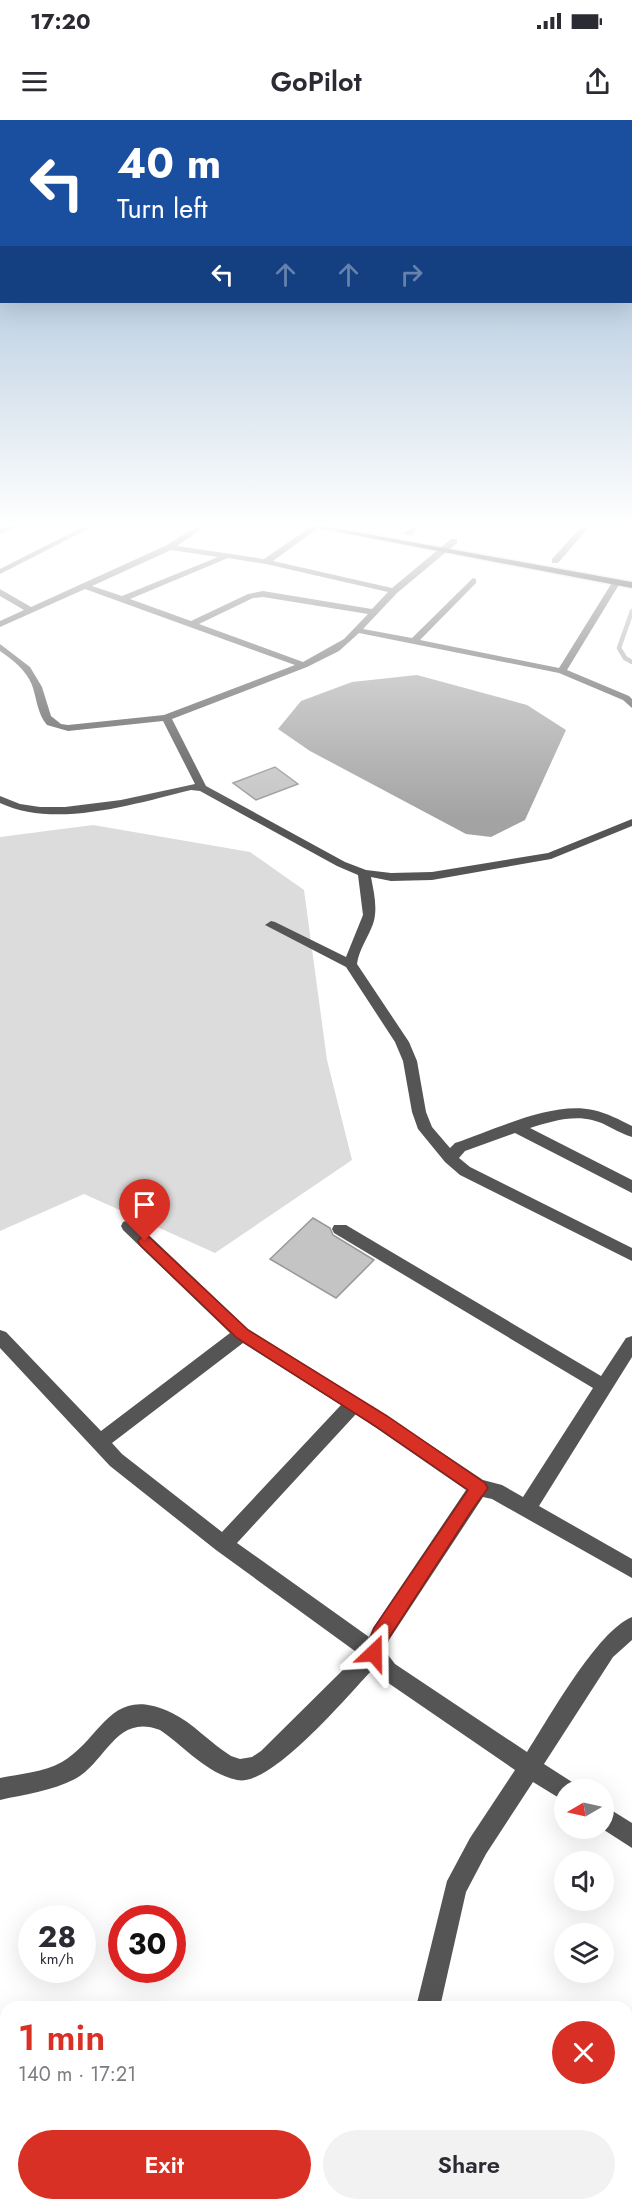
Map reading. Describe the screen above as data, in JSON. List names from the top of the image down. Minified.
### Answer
{"north":"left","page":{"status":"17:20","header":"GoPilot","turn":["40 m","Turn left"],"speed":"28 km/h","limit":"30","heading":["1 min","140 m · 17:21"],"buttons":["Exit","Share"]}}
